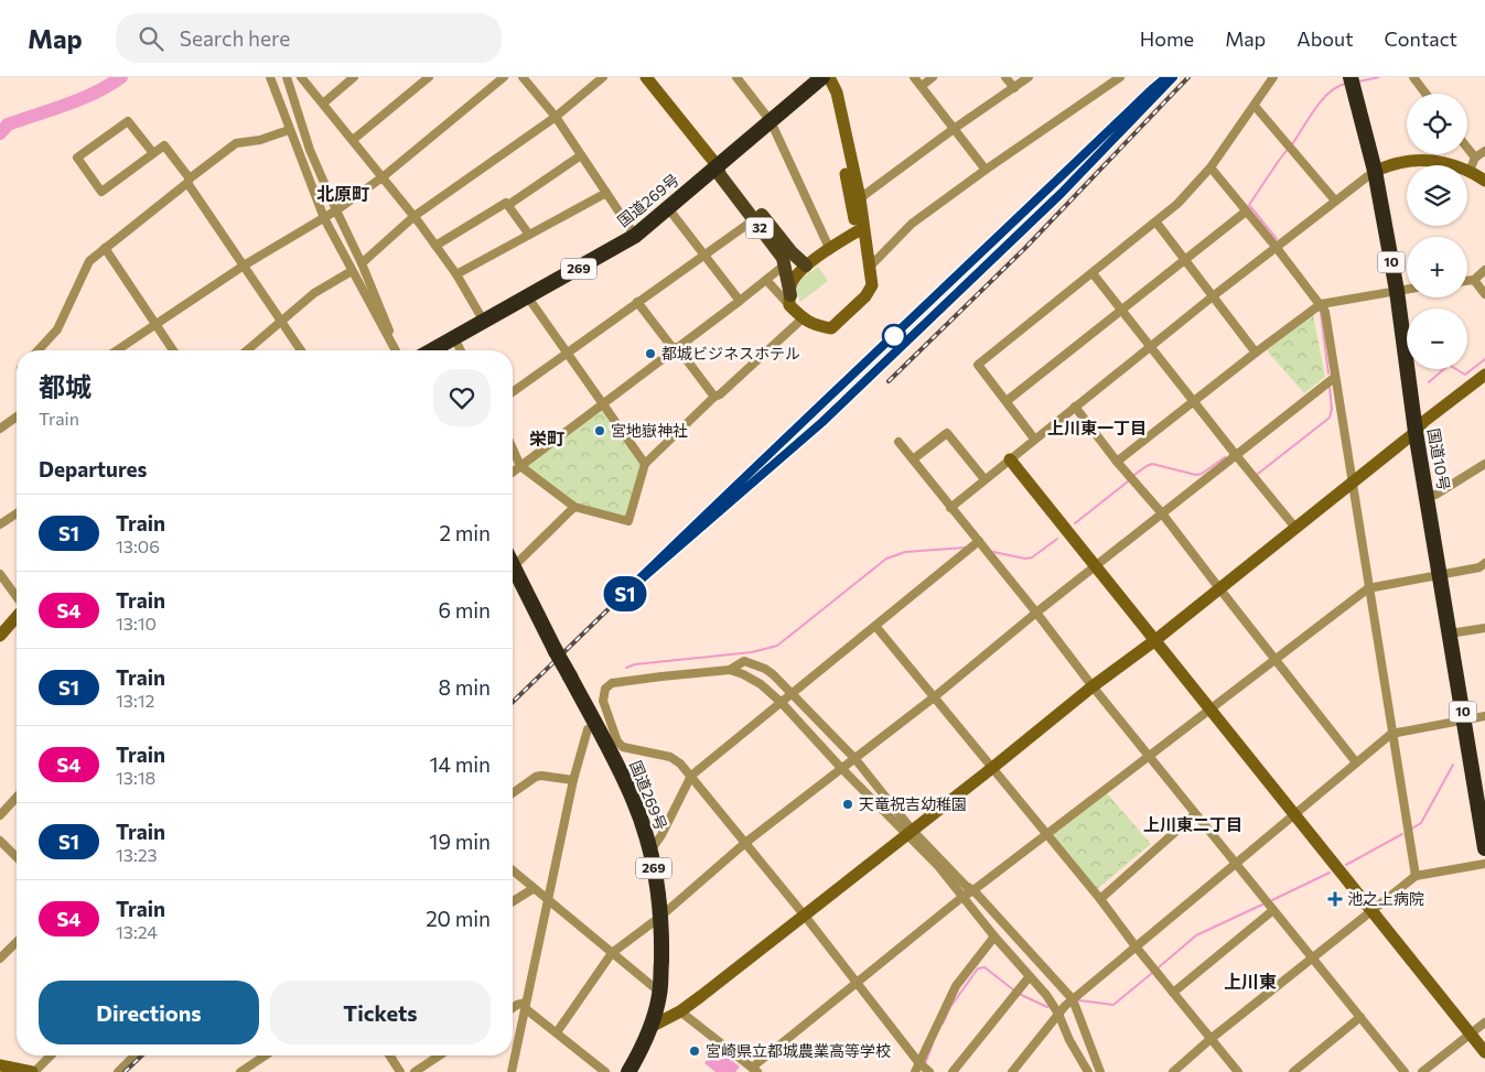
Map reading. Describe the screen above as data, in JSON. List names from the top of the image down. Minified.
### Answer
{"streets":{"highway":["国道269号","10","269","国道10号"],"main road":["32"]},"crossings":[["国道269号","32"]],"districts":["北原町","上川東一丁目","栄町","上川東二丁目","上川東"],"places":{"other":["都城ビジネスホテル","宮地嶽神社","天竜祝吉幼稚園","宮崎県立都城農業高等学校"],"health":["池之上病院"]},"page":{"header":"Map","search":"Search here","nav":["Home","Map","About","Contact"],"on_map":"S1","map_buttons":["+","−"],"heading":[["都城","Train"],"Departures"],"list":[{"mark":"S1","name":"Train","note":"13:06","value":"2 min"},{"mark":"S4","name":"Train","note":"13:10","value":"6 min"},{"mark":"S1","name":"Train","note":"13:12","value":"8 min"},{"mark":"S4","name":"Train","note":"13:18","value":"14 min"},{"mark":"S1","name":"Train","note":"13:23","value":"19 min"},{"mark":"S4","name":"Train","note":"13:24","value":"20 min"}],"buttons":["Directions","Tickets"]}}
